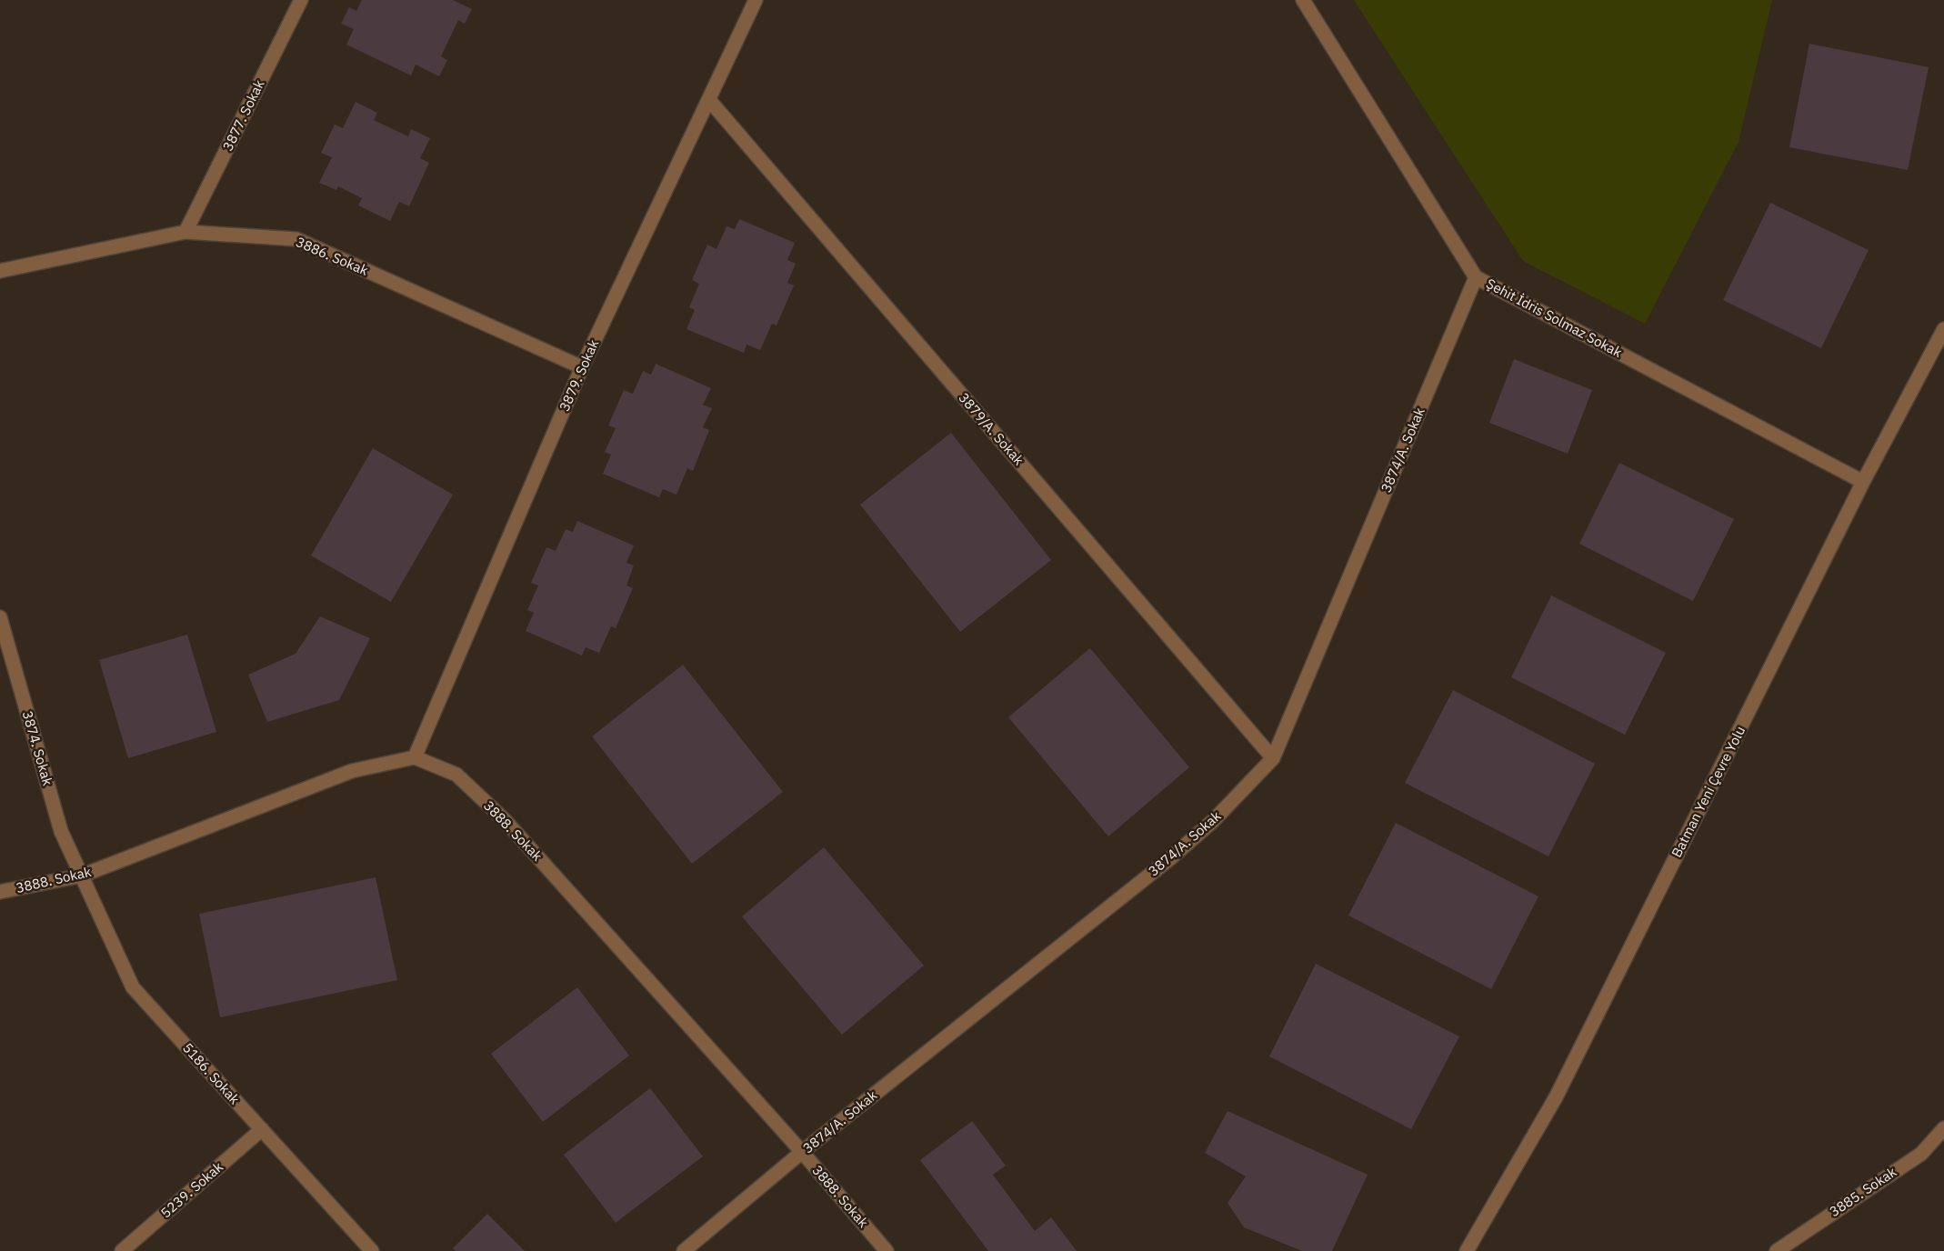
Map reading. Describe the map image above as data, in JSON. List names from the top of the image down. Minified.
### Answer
{"streets":{"street":["3877. Sokak","3886. Sokak","Şehit İdris Solmaz Sokak","3879. Sokak","3879/A. Sokak","3874/A. Sokak","3874. Sokak","Batman Yeni Çevre Yolu","3888. Sokak","5186. Sokak","5239. Sokak","3885. Sokak"]},"crossings":[["3877. Sokak","3886. Sokak"],["3886. Sokak","3879. Sokak"],["Şehit İdris Solmaz Sokak","3874/A. Sokak"],["Şehit İdris Solmaz Sokak","Batman Yeni Çevre Yolu"],["3879. Sokak","3879/A. Sokak"],["3879. Sokak","3888. Sokak"],["3879/A. Sokak","3874/A. Sokak"],["3874/A. Sokak","3888. Sokak"],["3874. Sokak","3888. Sokak"],["3874. Sokak","5186. Sokak"],["3888. Sokak","5186. Sokak"],["5186. Sokak","5239. Sokak"]]}
